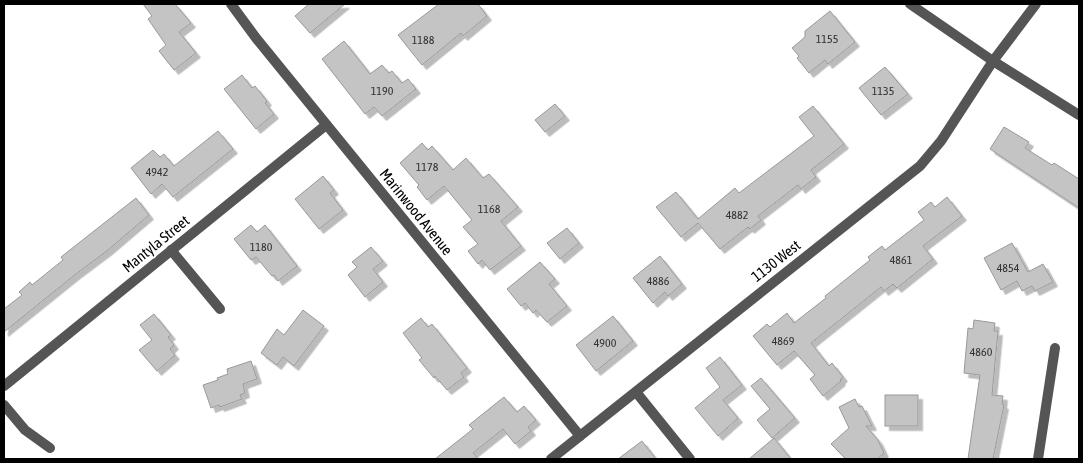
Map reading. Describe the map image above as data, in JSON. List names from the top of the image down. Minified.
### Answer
{"streets":{"street":["Marinwood Avenue","Mantyla Street","1130 West"]},"crossings":[["Marinwood Avenue","Mantyla Street"],["Marinwood Avenue","1130 West"]],"house_numbers":["1155","1188","1190","1135","1178","4942","1168","4882","1180","4861","4854","4886","4869","4900","4860"]}
